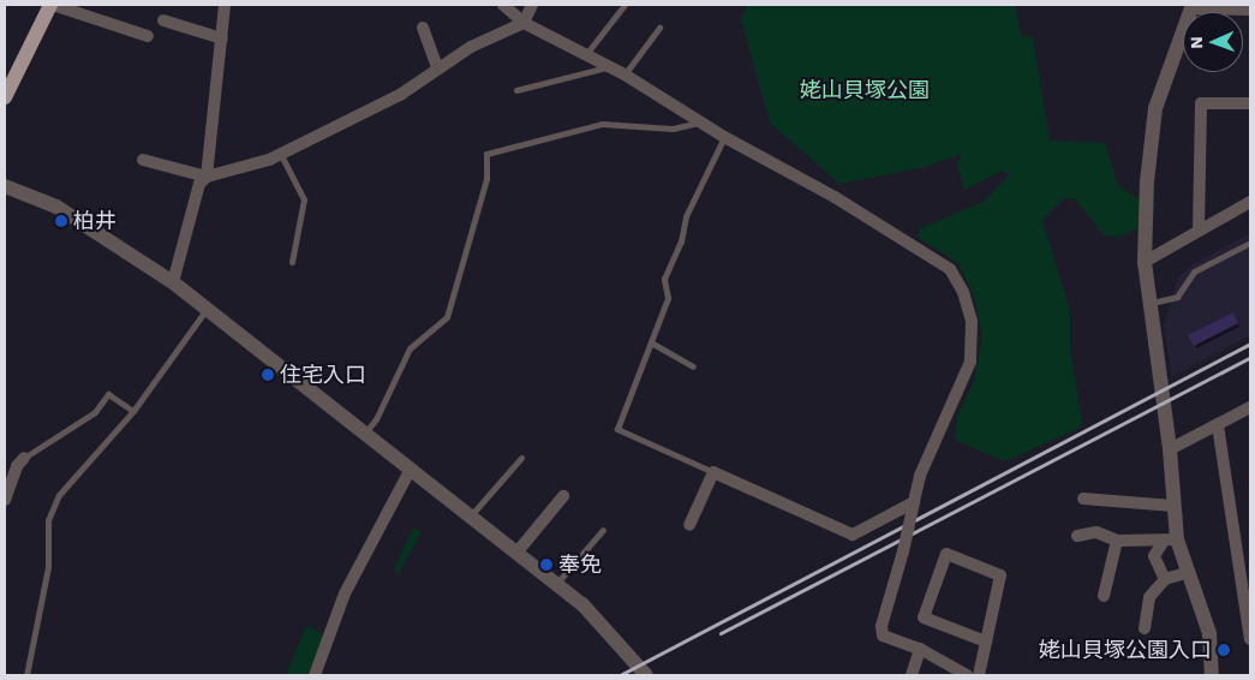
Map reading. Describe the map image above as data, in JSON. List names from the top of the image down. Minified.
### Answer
{"parks":["姥山貝塚公園"],"places":["柏井","住宅入口","奉免","姥山貝塚公園入口"],"north":"left"}
